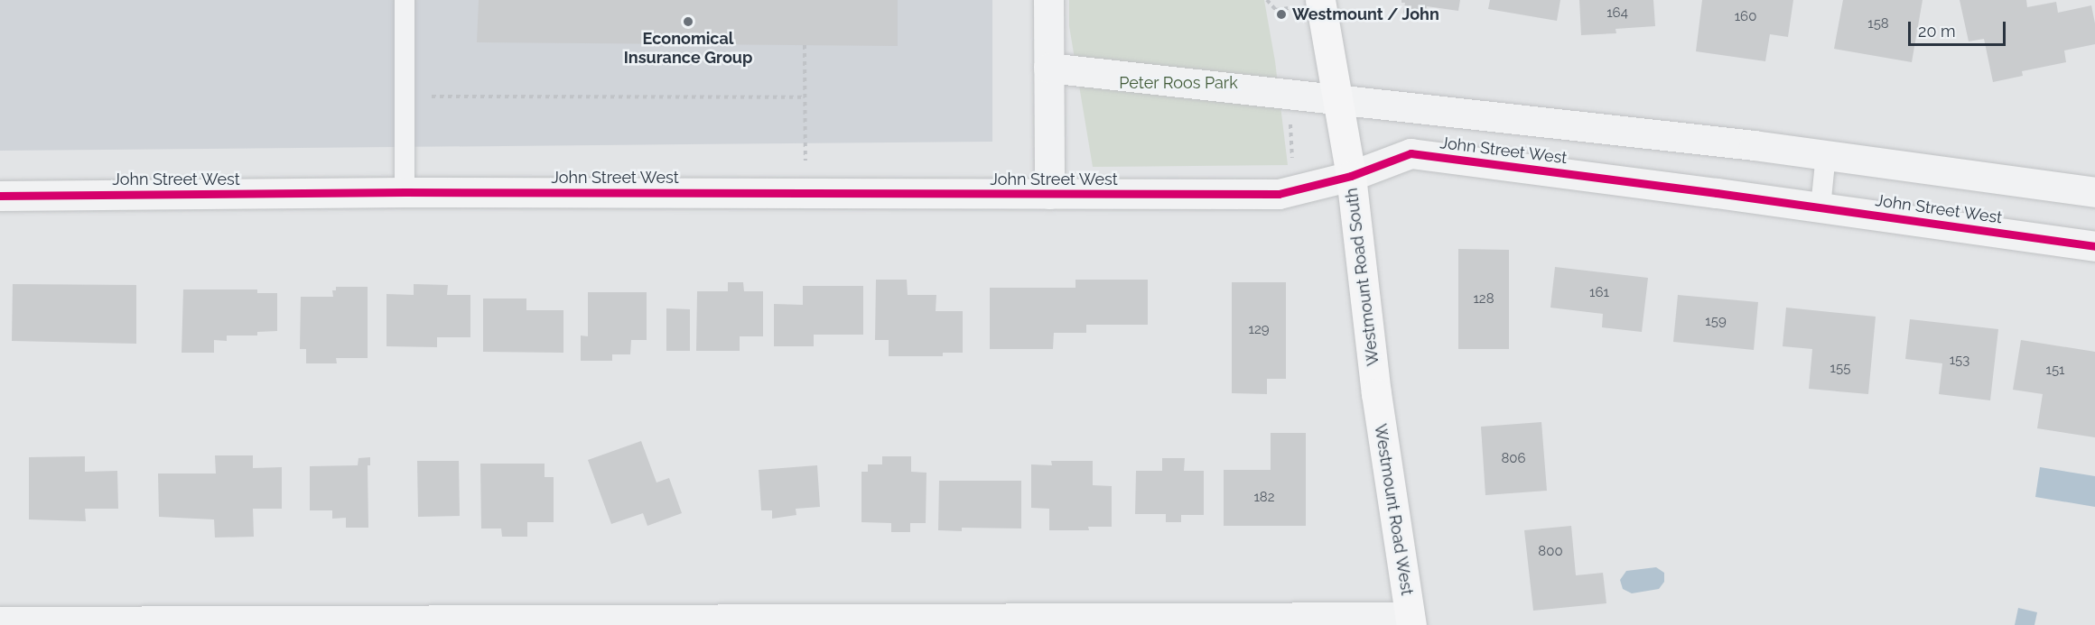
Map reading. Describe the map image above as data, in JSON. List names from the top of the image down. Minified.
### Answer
{"streets":{"main road":["Westmount Road South","Westmount Road West"],"street":["John Street West"]},"crossings":[["John Street West","Westmount Road South"],["Westmount Road South","Westmount Road West"]],"parks":["Peter Roos Park"],"places":["Westmount / John","Economical Insurance Group"],"house_numbers":["164","160","158","161","128","159","129","153","155","151","806","182","800"],"scale_bar":"20 m"}
